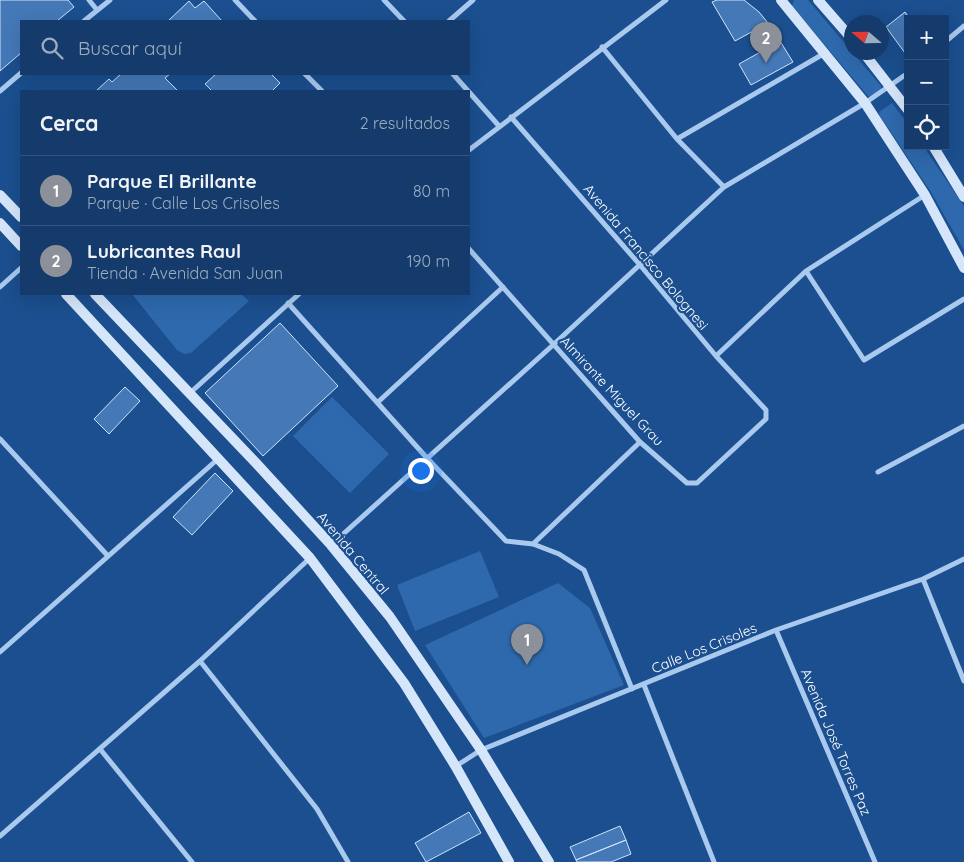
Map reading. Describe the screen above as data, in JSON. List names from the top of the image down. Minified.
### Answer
{"streets":{"main road":["Avenida Central"],"street":["Avenida Francisco Bolognesi","Almirante Miguel Grau","Calle Los Crisoles","Avenida José Torres Paz"]},"crossings":[["Avenida Francisco Bolognesi","Almirante Miguel Grau"],["Avenida Central","Calle Los Crisoles"],["Calle Los Crisoles","Avenida José Torres Paz"]],"north":"left","page":{"map_buttons":["+","−"],"search":"Buscar aquí","pins":["2","1"],"heading":["Cerca","2 resultados"],"list":[{"mark":"1","name":"Parque El Brillante","note":"Parque · Calle Los Crisoles","value":"80 m"},{"mark":"2","name":"Lubricantes Raul","note":"Tienda · Avenida San Juan","value":"190 m"}]}}
